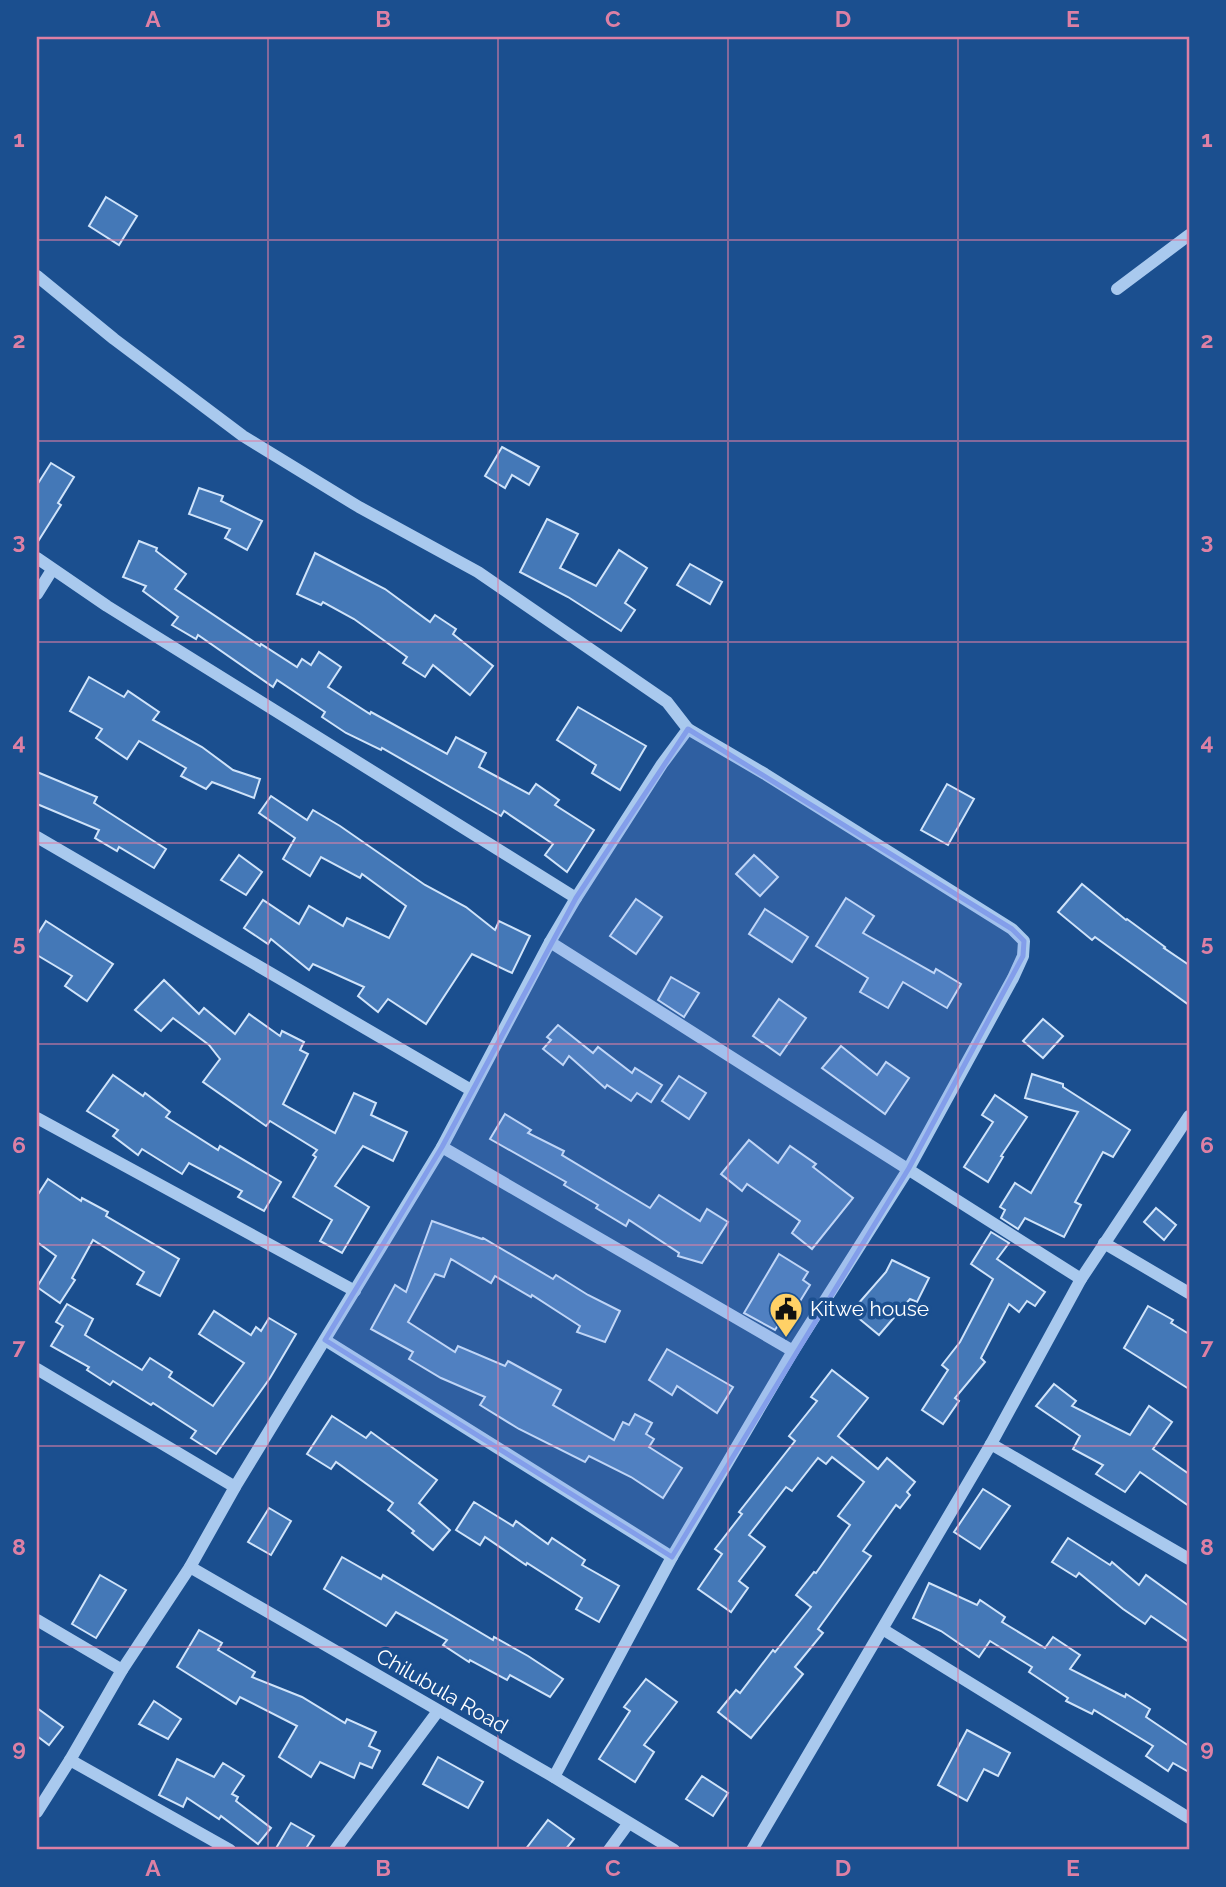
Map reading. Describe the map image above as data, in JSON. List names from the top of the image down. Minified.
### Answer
{"streets":{"street":["Chilubula Road"]},"places":{"public building":["Kitwe house"]},"grid":{"columns":["A","B","C","D","E"],"rows":["1","2","3","4","5","6","7","8","9"]}}
